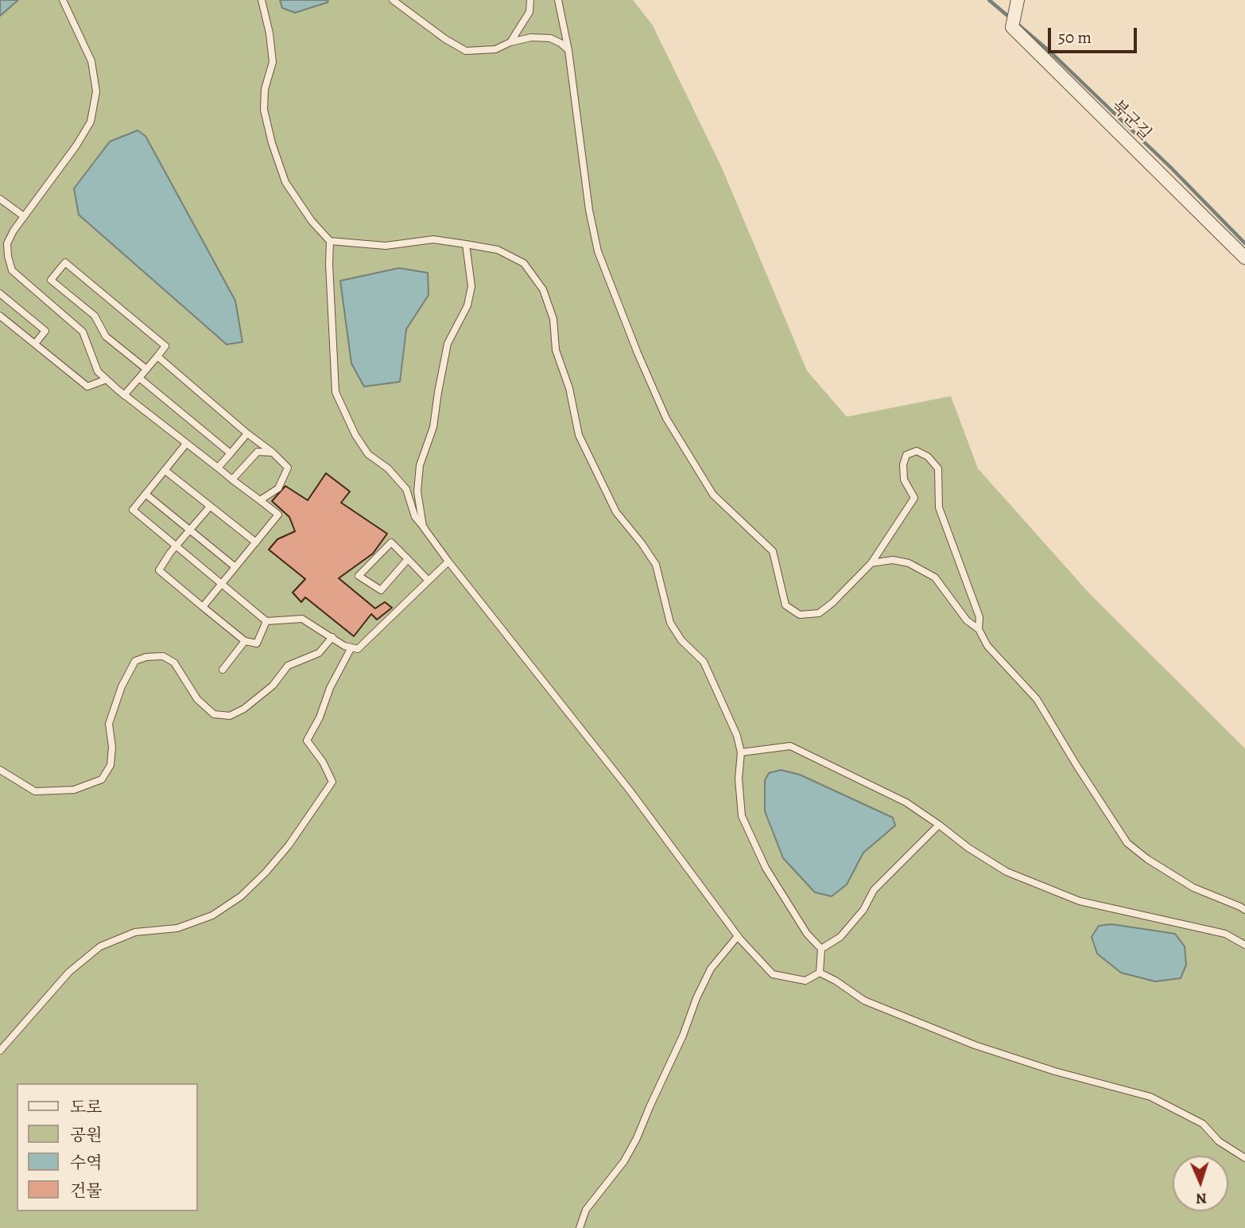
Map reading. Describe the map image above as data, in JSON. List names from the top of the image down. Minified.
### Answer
{"streets":{"street":["북군길"]},"legend":["도로","공원","수역","건물"],"scale_bar":"50 m","north":"bottom"}
